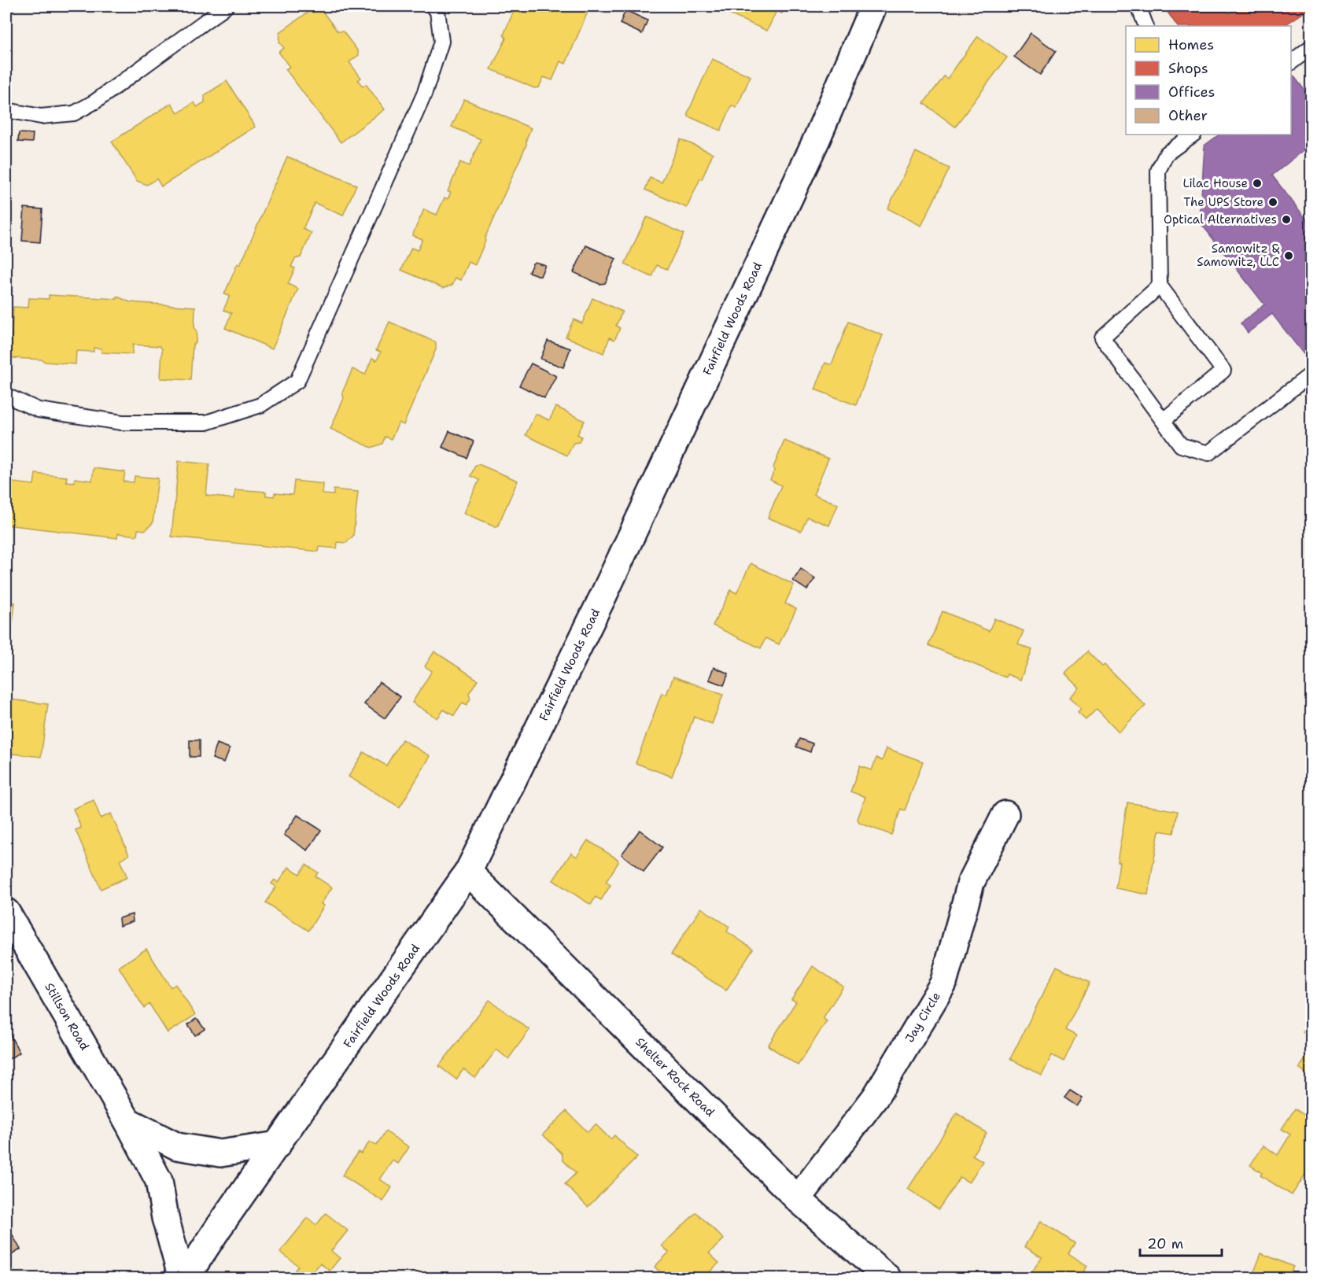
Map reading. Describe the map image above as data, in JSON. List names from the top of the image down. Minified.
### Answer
{"streets":{"main road":["Fairfield Woods Road","Stillson Road","Jay Circle","Shelter Rock Road"]},"crossings":[["Fairfield Woods Road","Shelter Rock Road"],["Jay Circle","Shelter Rock Road"]],"places":["Lilac House","The UPS Store","Optical Alternatives","Samowitz & Samowitz, LLC"],"legend":["Homes","Shops","Offices","Other"],"scale_bar":"20 m"}
